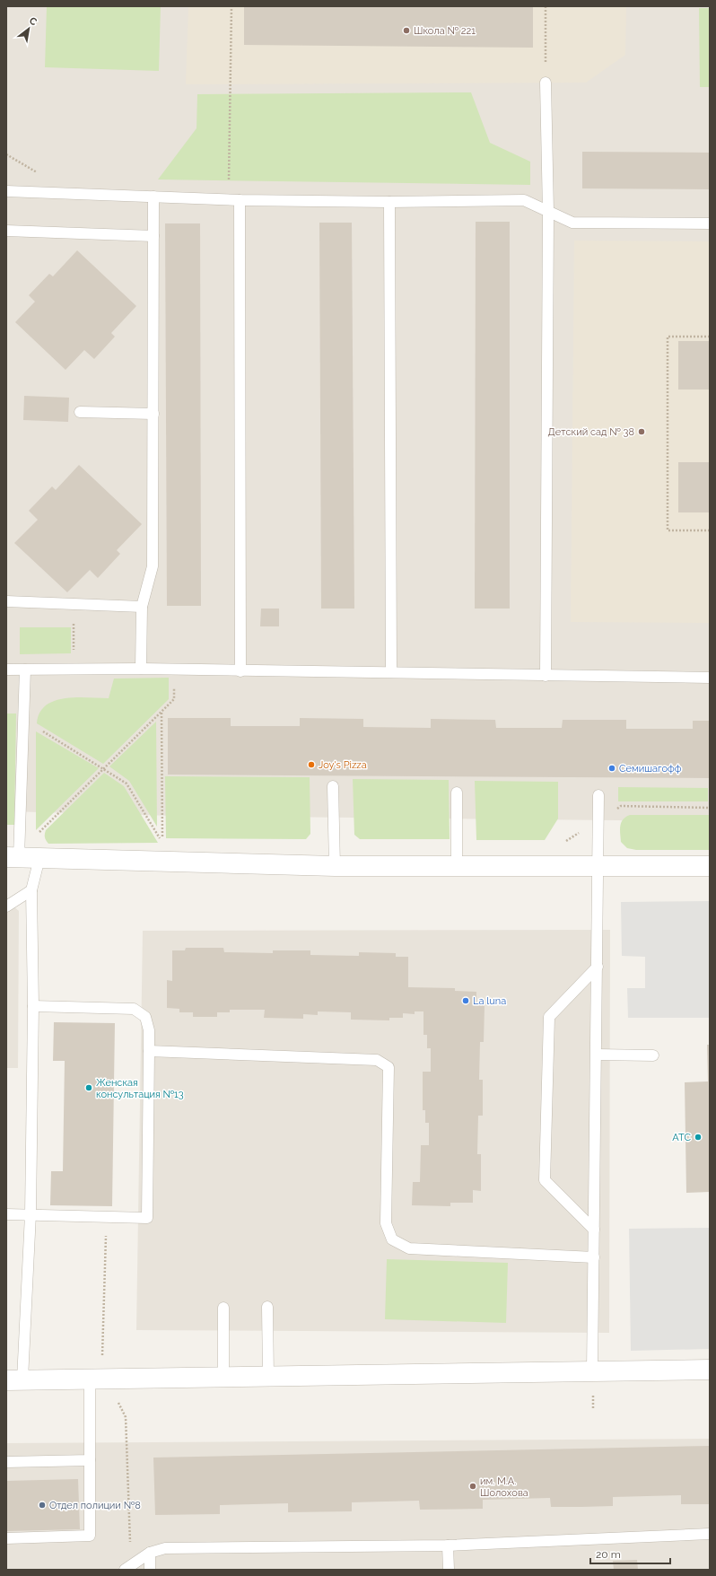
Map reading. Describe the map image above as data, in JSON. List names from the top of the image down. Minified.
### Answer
{"places":["Школа № 221","Детский сад № 38","Joy's Pizza","Семишагофф","La luna","Женская консультация №13","АТС","им. М.А. Шолохова","Отдел полиции №8"],"scale_bar":"20 m","north":"top right"}
